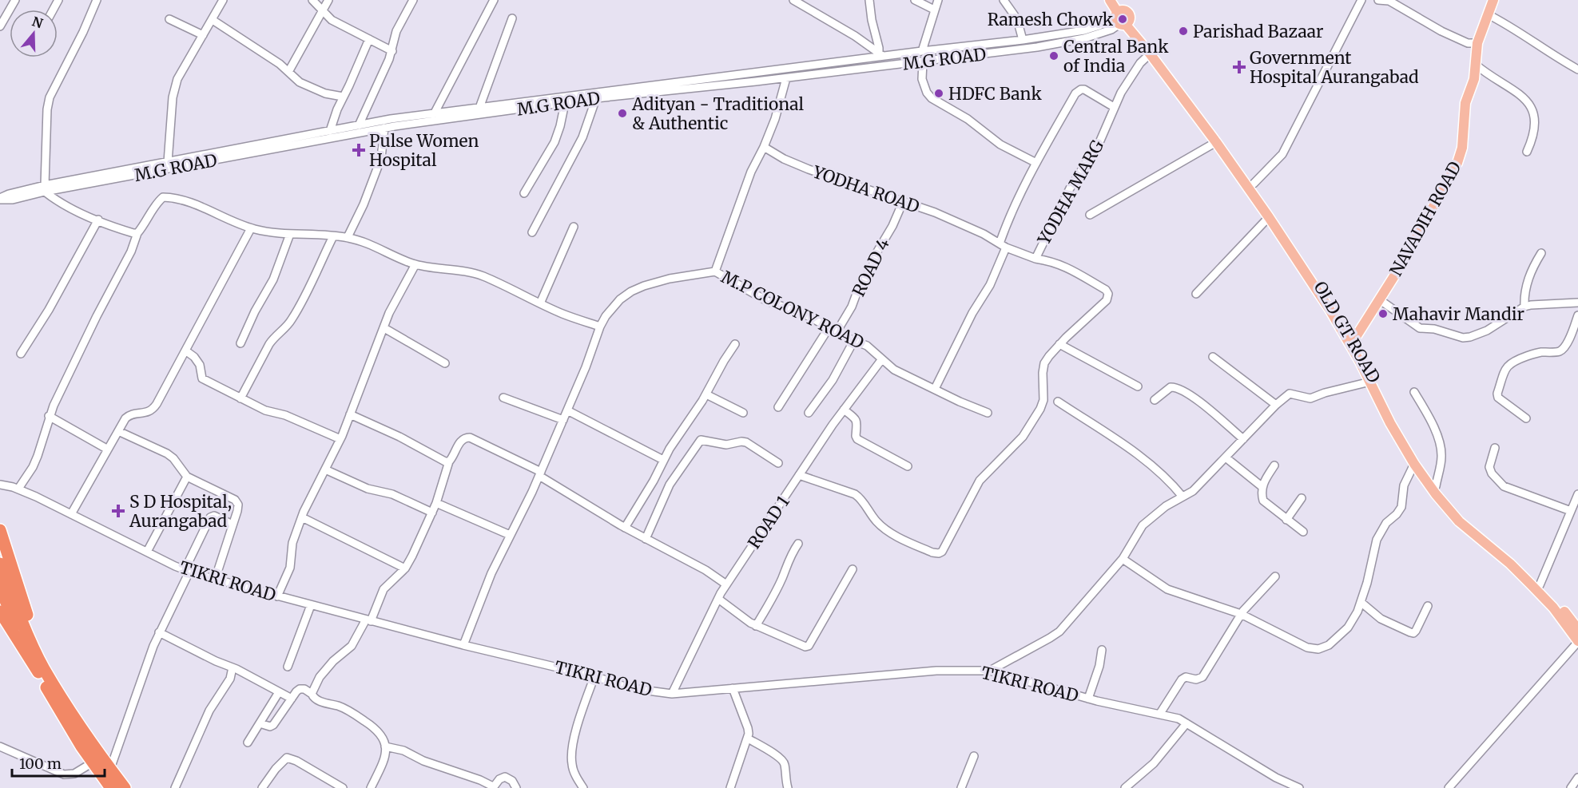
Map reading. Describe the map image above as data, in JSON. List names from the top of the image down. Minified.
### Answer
{"streets":{"main road":["NAVADIH ROAD","OLD GT ROAD"],"street":["M.G ROAD","YODHA ROAD","YODHA MARG","ROAD 4","M.P COLONY ROAD","ROAD 1","TIKRI ROAD"]},"crossings":[["M.G ROAD","OLD GT ROAD"],["YODHA ROAD","YODHA MARG"],["YODHA ROAD","ROAD 4"],["YODHA ROAD","M.P COLONY ROAD"],["YODHA MARG","OLD GT ROAD"],["YODHA MARG","ROAD 1"],["NAVADIH ROAD","OLD GT ROAD"],["ROAD 4","M.P COLONY ROAD"],["M.P COLONY ROAD","ROAD 1"],["ROAD 1","TIKRI ROAD"]],"places":{"other":["Ramesh Chowk","Parishad Bazaar","Central Bank of India","HDFC Bank","Adityan - Traditional & Authentic","Mahavir Mandir"],"health":["Government Hospital Aurangabad","Pulse Women Hospital","S D Hospital, Aurangabad"]},"scale_bar":"100 m","north":"top"}
